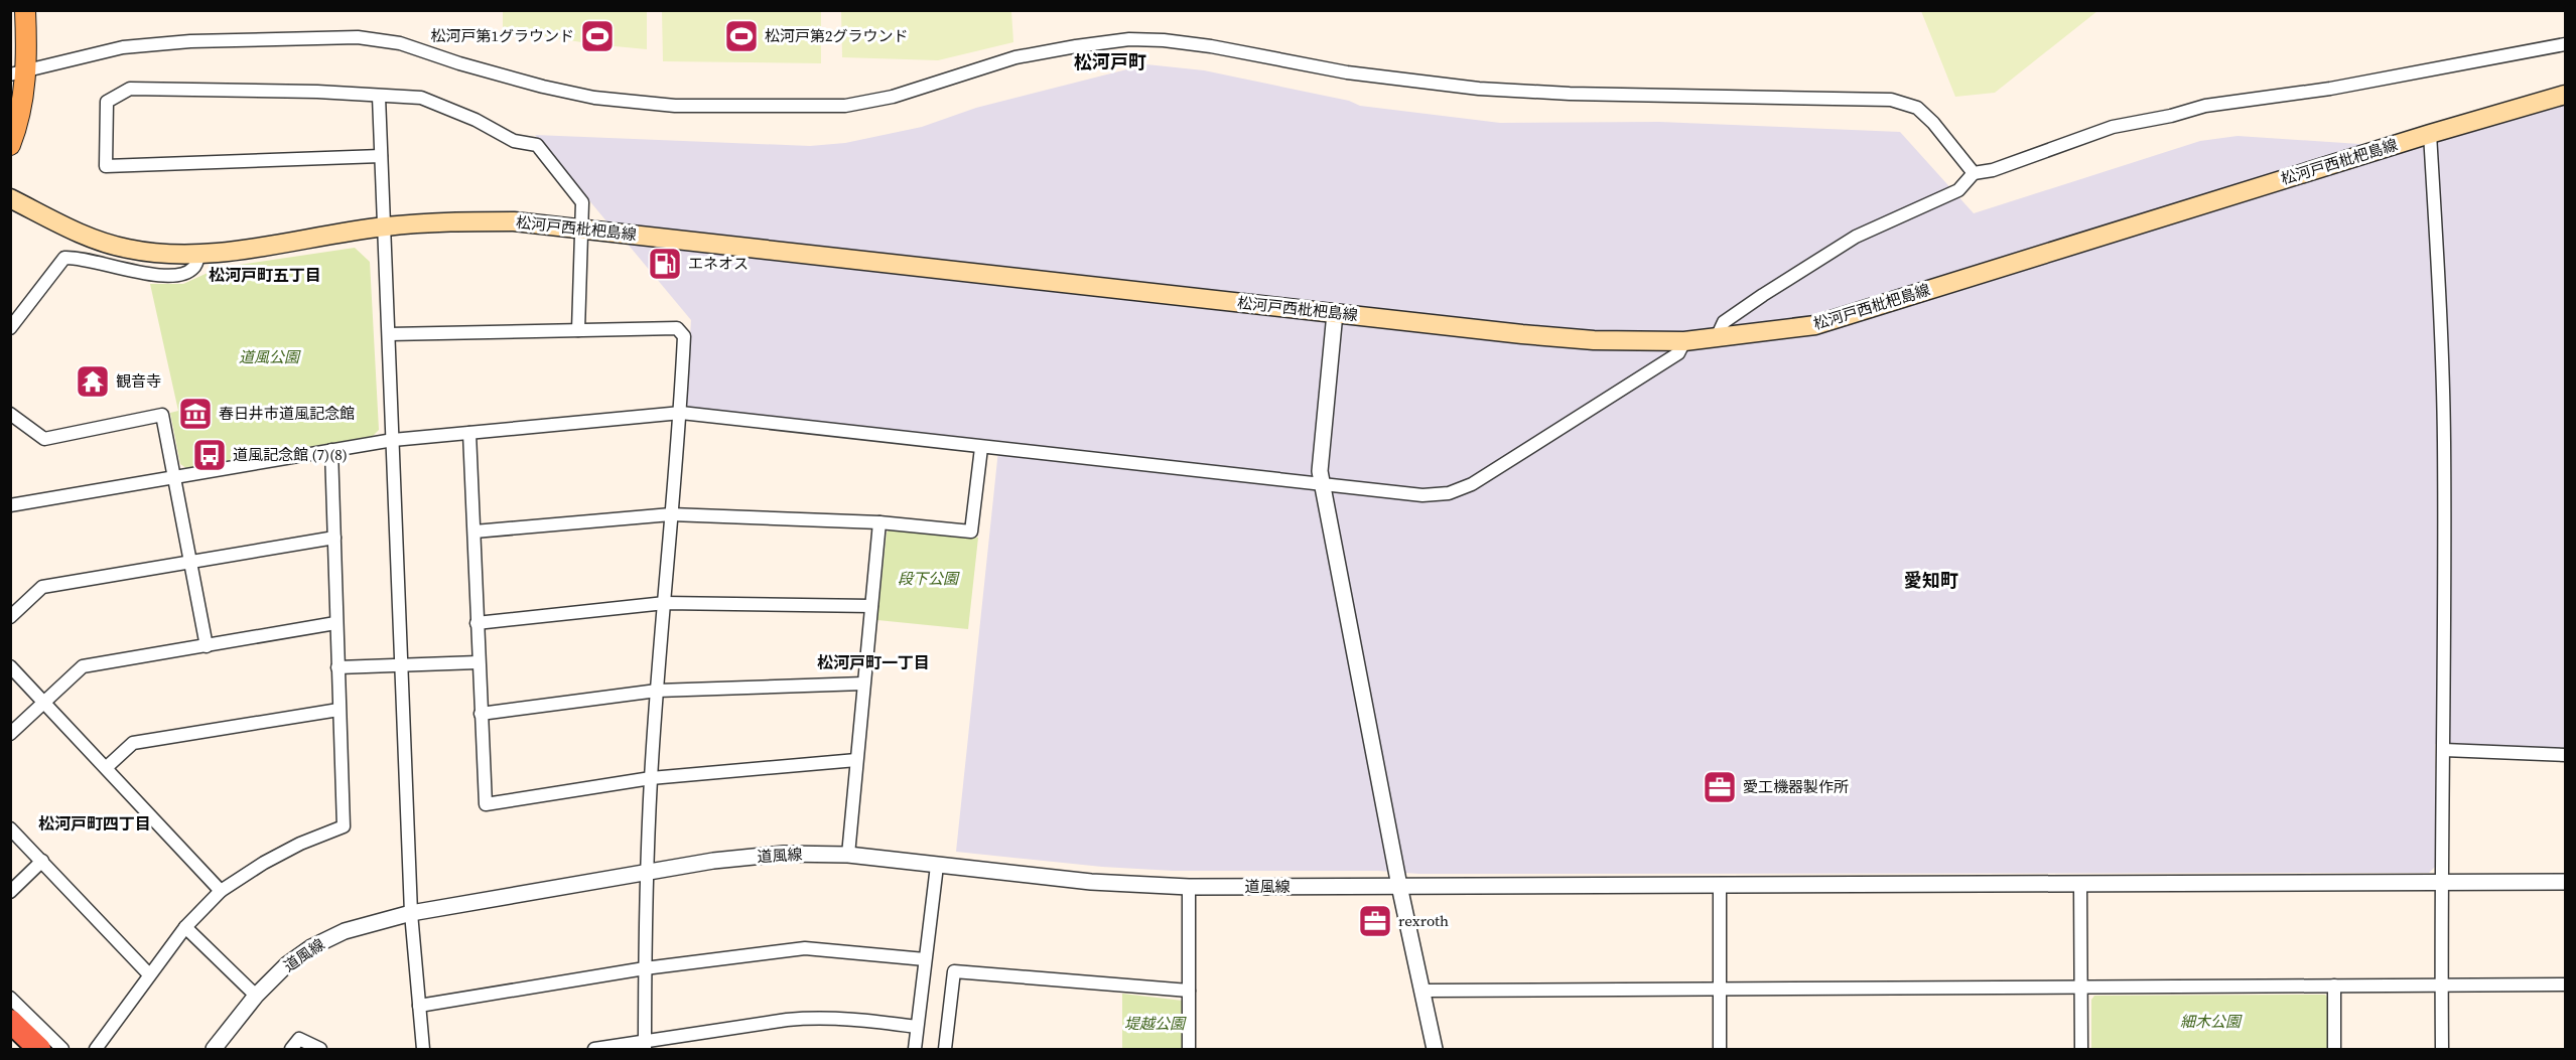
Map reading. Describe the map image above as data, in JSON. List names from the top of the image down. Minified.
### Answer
{"streets":{"main road":["松河戸西枇杷島線"],"street":["道風線"]},"districts":["松河戸町","松河戸町五丁目","愛知町","松河戸町一丁目","松河戸町四丁目"],"parks":["道風公園","段下公園","細木公園","堤越公園"],"places":{"sports":["松河戸第1グラウンド","松河戸第2グラウンド"],"fuel station":["エネオス"],"temple":["観音寺"],"museum":["春日井市道風記念館"],"bus stop":["道風記念館 (7)(8)"],"office":["愛工機器製作所","rexroth"]}}
